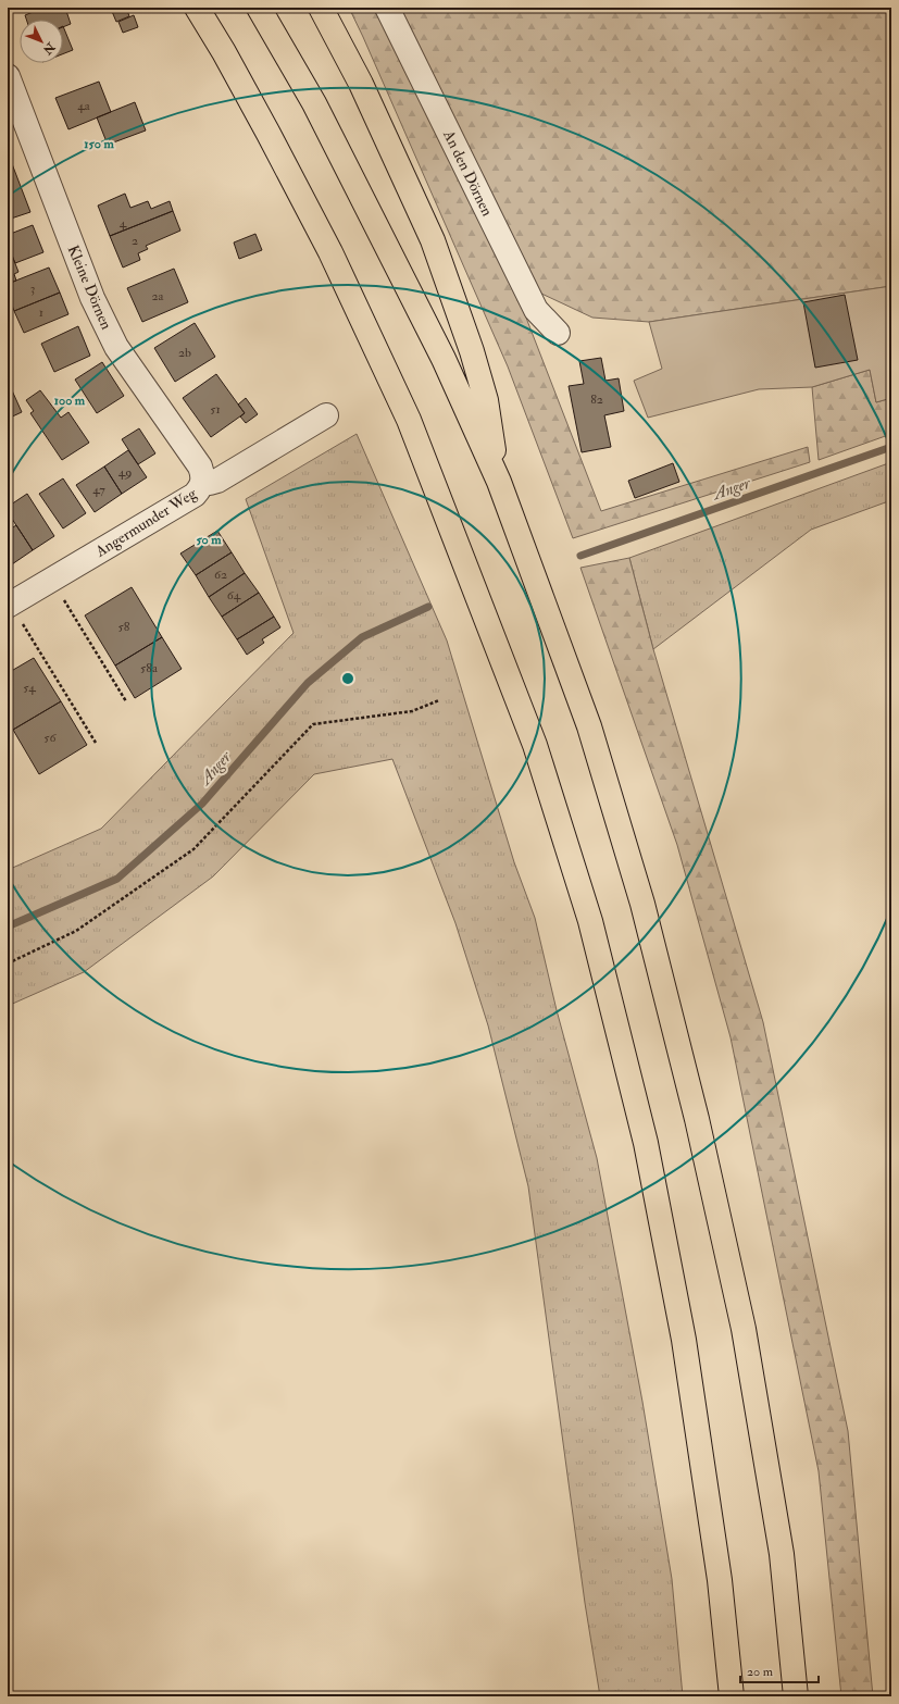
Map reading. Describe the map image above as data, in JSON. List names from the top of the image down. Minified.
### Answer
{"streets":{"street":["An den Dörnen","Kleine Dörnen","Angermunder Weg"]},"crossings":[["Kleine Dörnen","Angermunder Weg"]],"water":["Anger"],"house_numbers":["4a","4","2","3","2a","1","2b","82","51","49","47","62","64","58","58a","54","56"],"scale_bar":"20 m","north":"bottom right","rings":["150 m","100 m","50 m"]}
